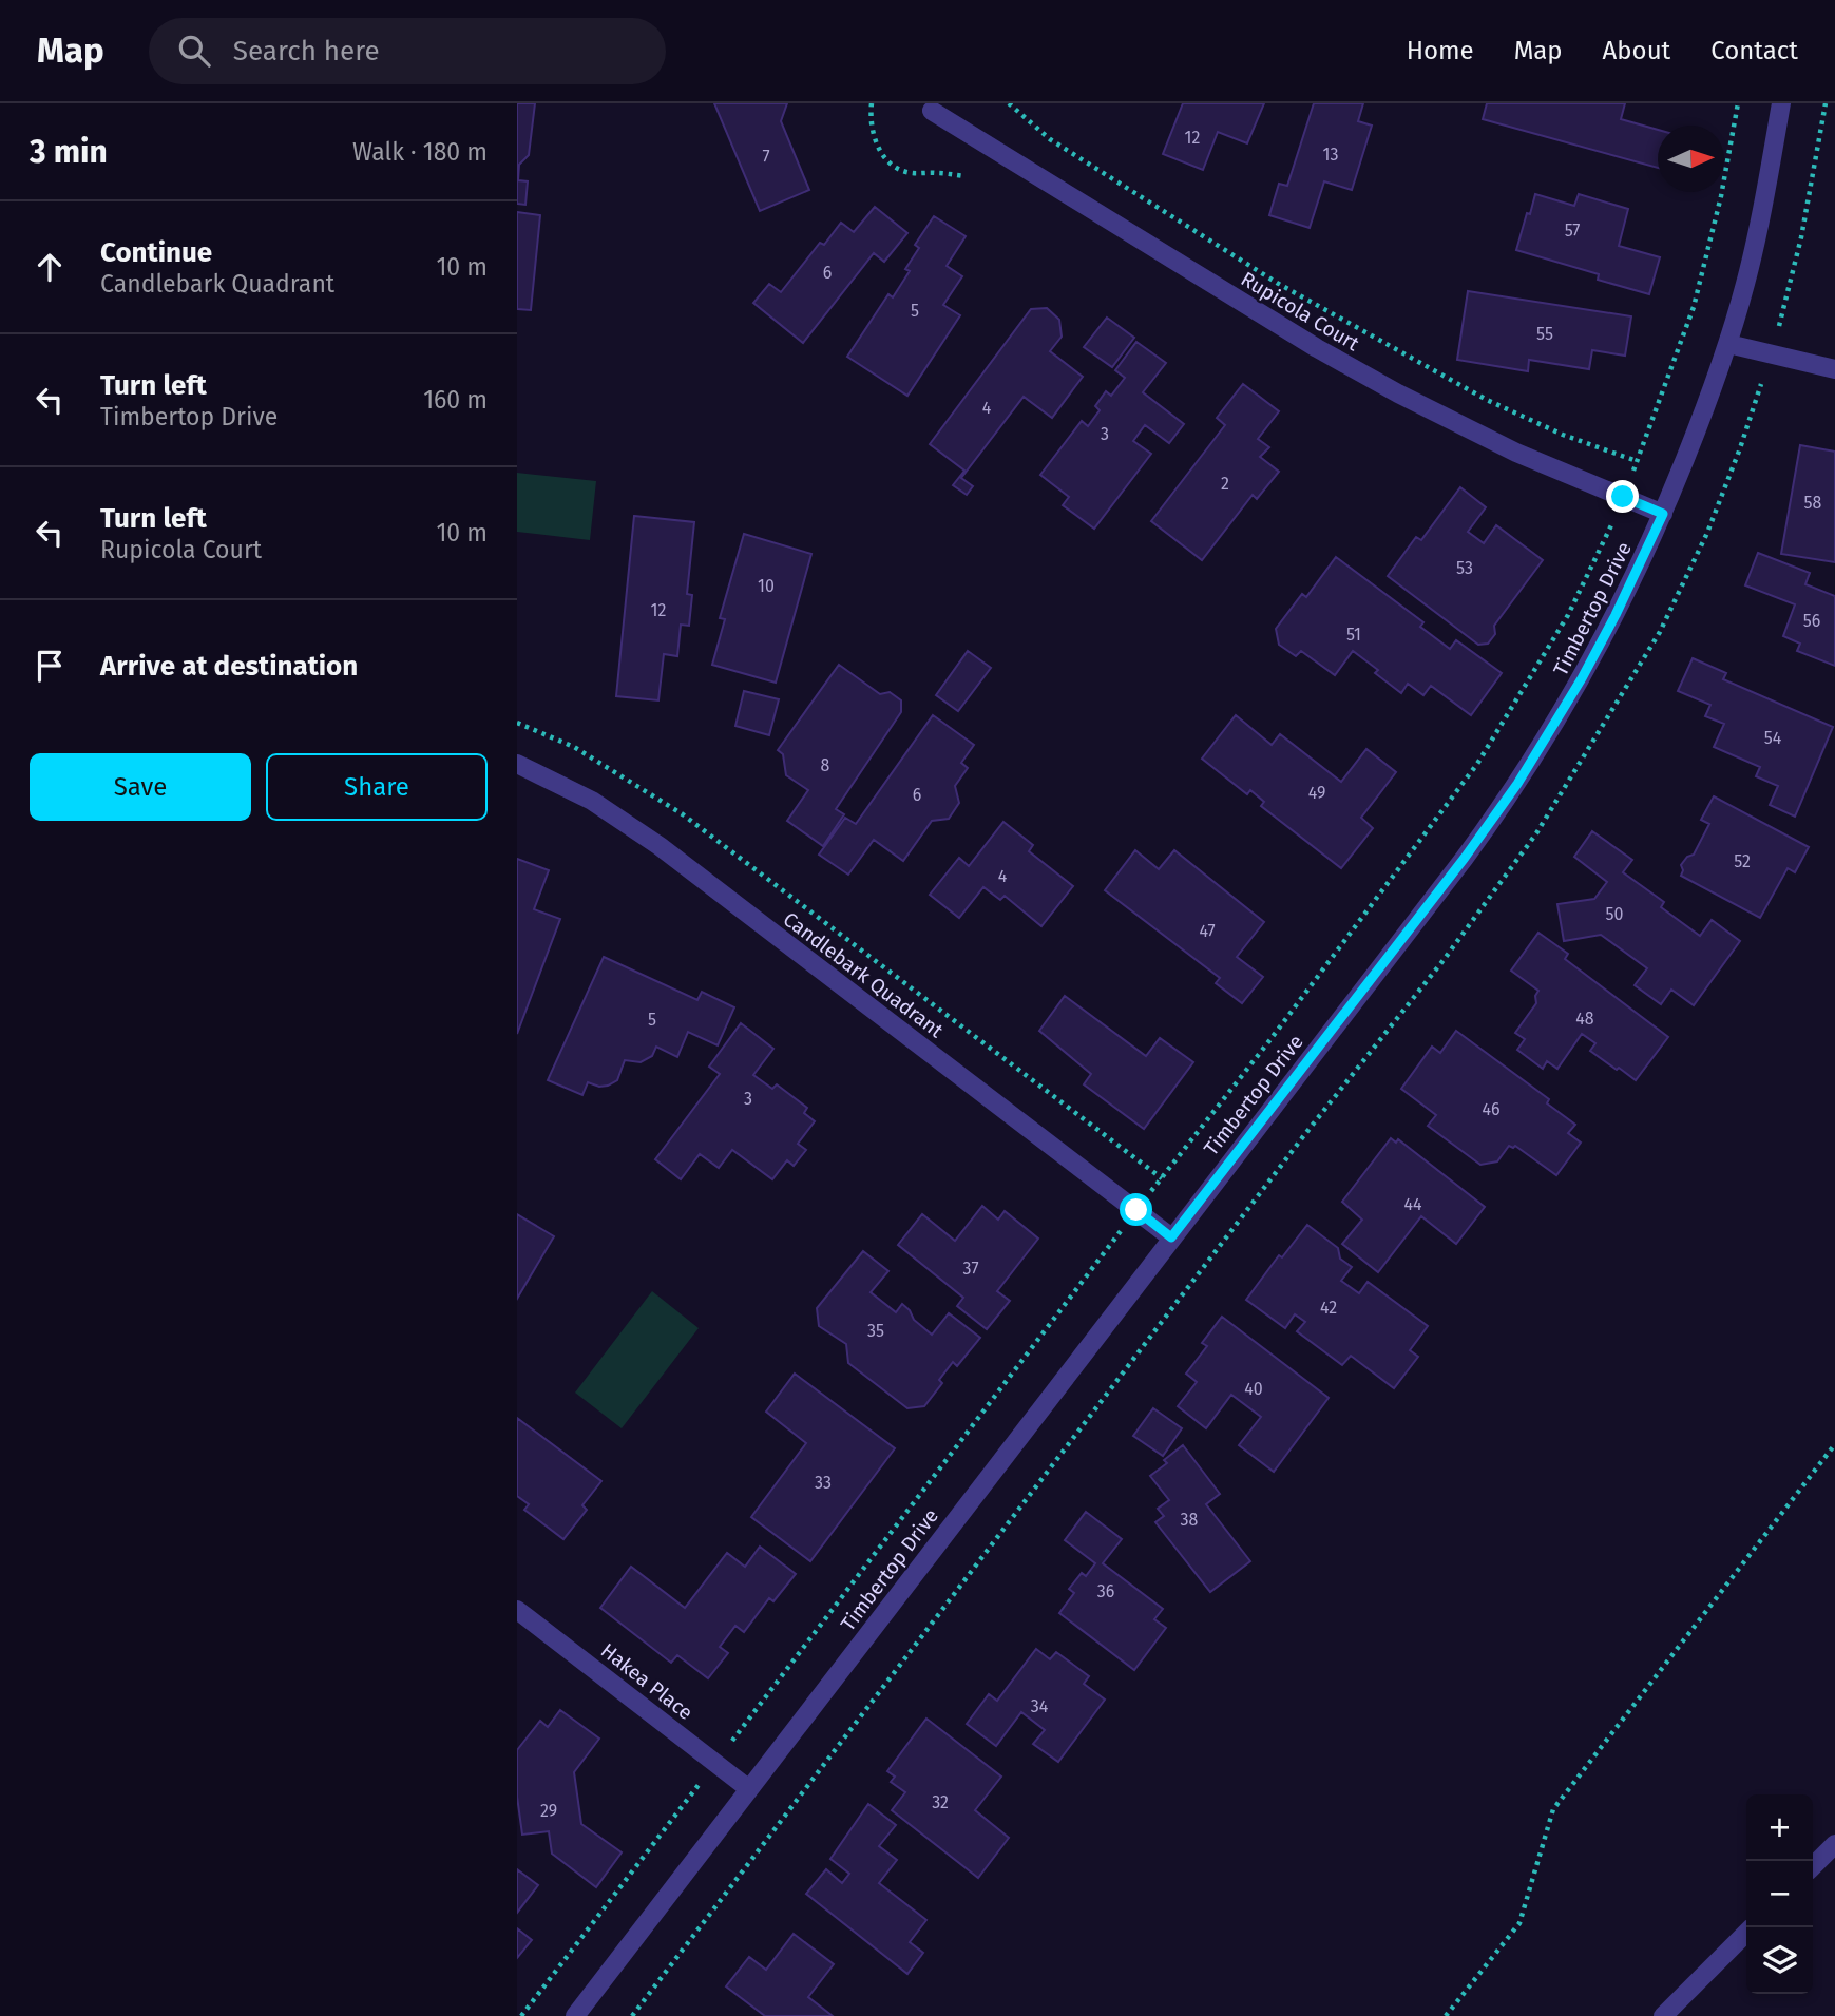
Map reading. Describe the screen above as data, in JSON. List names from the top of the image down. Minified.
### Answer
{"streets":{"street":["Rupicola Court","Timbertop Drive","Candlebark Quadrant","Hakea Place"]},"crossings":[["Rupicola Court","Timbertop Drive"],["Timbertop Drive","Candlebark Quadrant"],["Timbertop Drive","Hakea Place"]],"house_numbers":["12","13","7","57","6","5","55","4","3","2","58","53","10","12","56","51","54","8","49","6","52","4","50","47","48","5","3","46","44","37","42","35","40","33","38","36","34","32","29"],"north":"right","page":{"header":"Map","search":"Search here","nav":["Home","Map","About","Contact"],"heading":["3 min","Walk · 180 m"],"list":[["Continue","Candlebark Quadrant","10 m"],["Turn left","Timbertop Drive","160 m"],["Turn left","Rupicola Court","10 m"],"Arrive at destination"],"buttons":["Save","Share"],"map_buttons":["+","−"]}}
